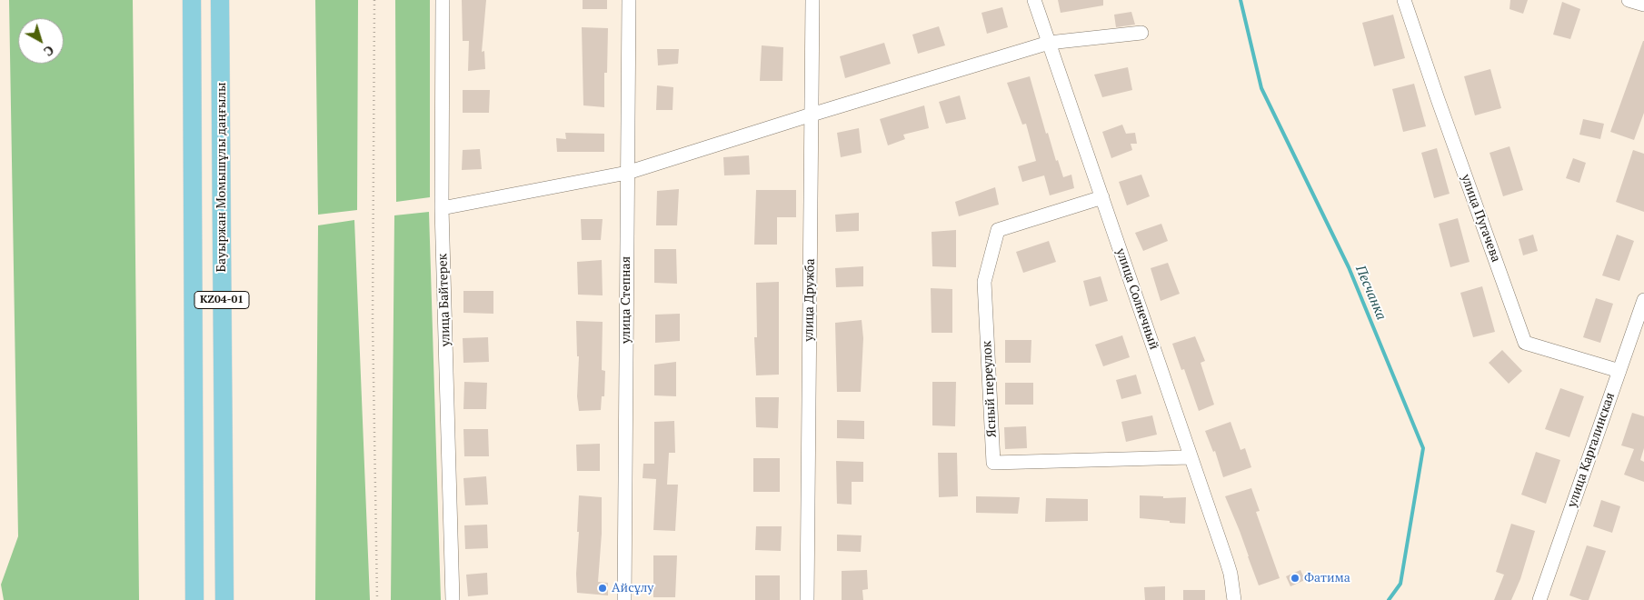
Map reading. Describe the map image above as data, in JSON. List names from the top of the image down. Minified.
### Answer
{"streets":{"main road":["Бауыржан Момышұлы даңғылы","KZ04-01"],"street":["улица Пугачева","улица Солнечный","улица Байтерек","улица Степная","улица Дружба","Ясный переулок","улица Каргалинская"]},"crossings":[["улица Пугачева","улица Каргалинская"],["улица Солнечный","Ясный переулок"]],"water":["Песчанка"],"places":["Фатима","Айсұлу"],"north":"bottom right"}
